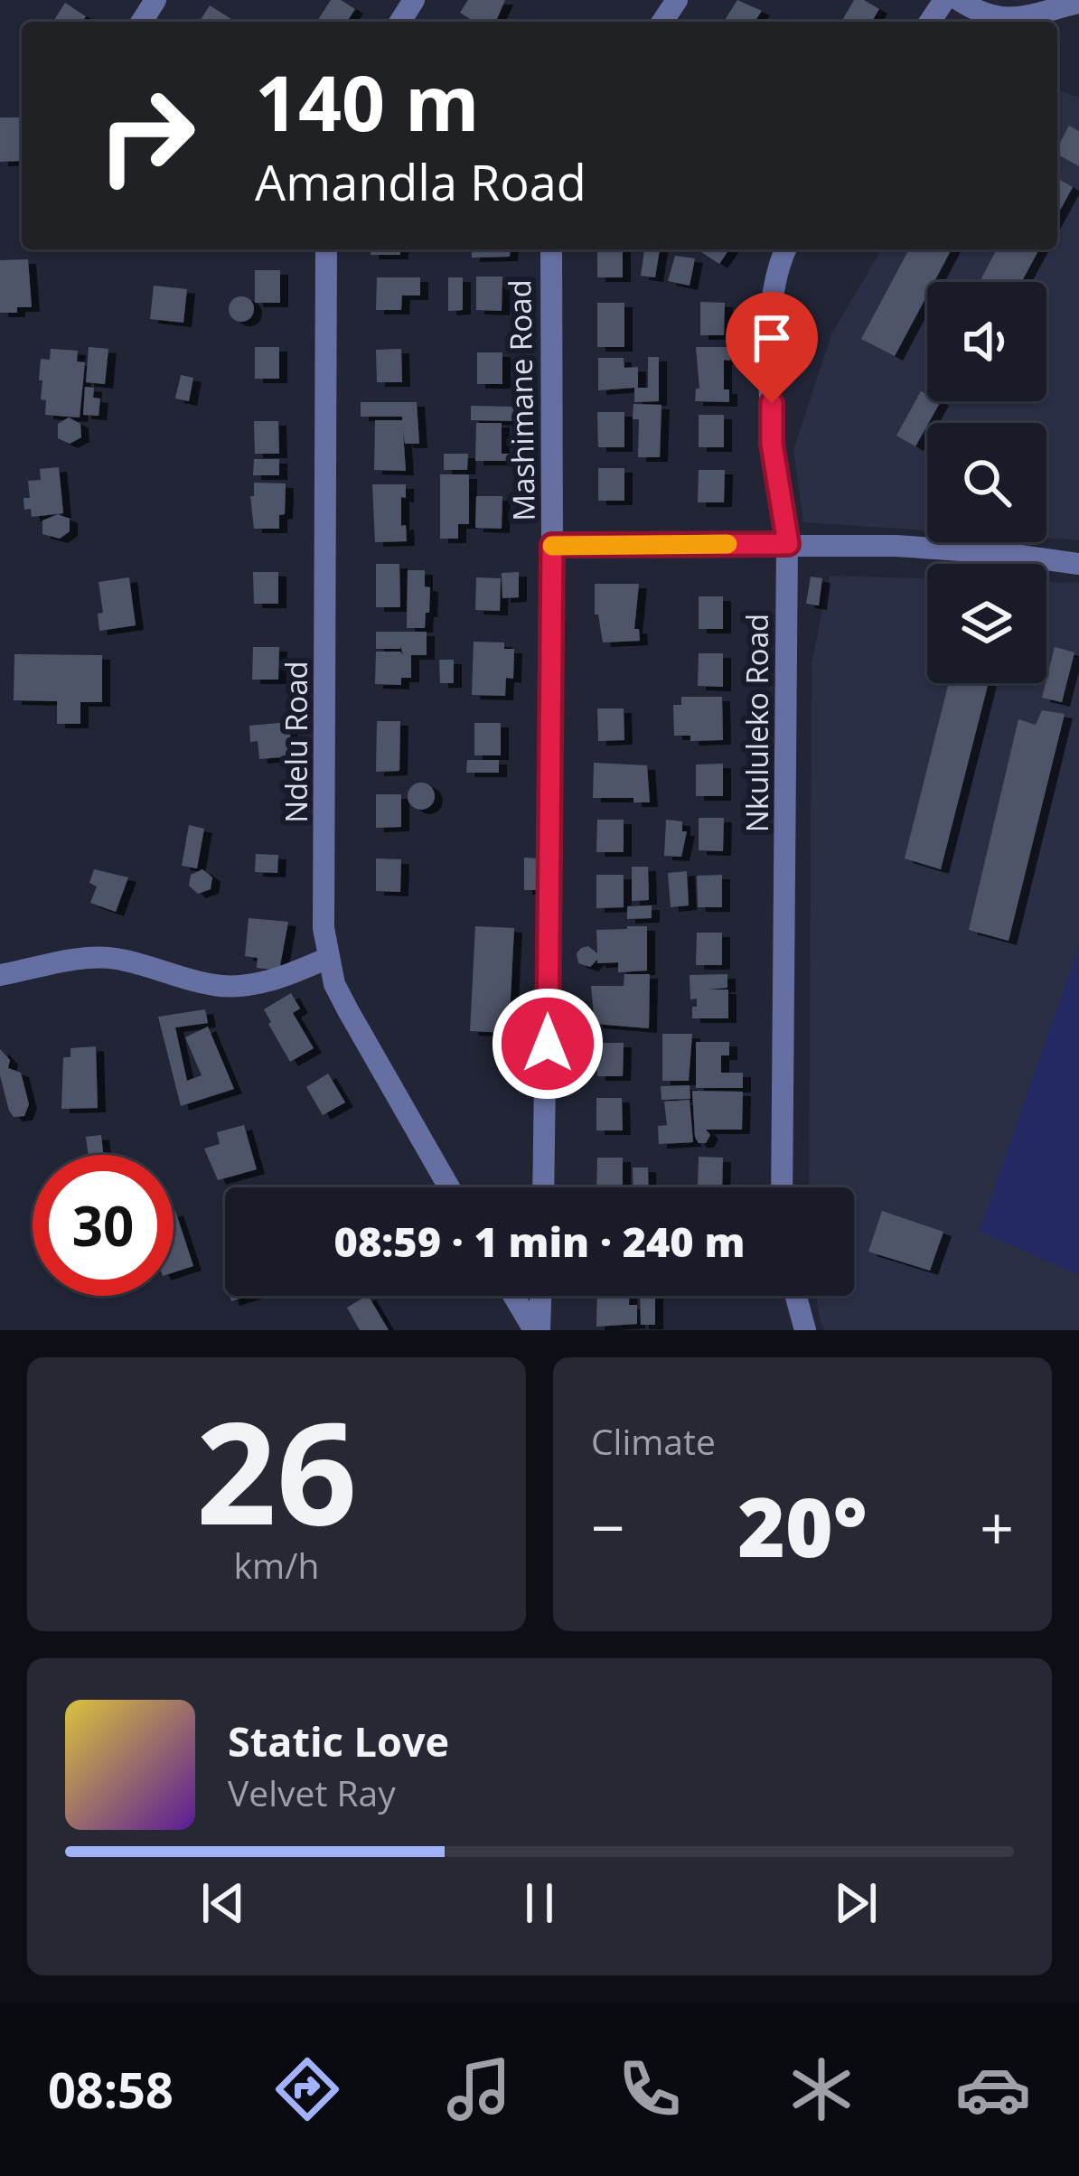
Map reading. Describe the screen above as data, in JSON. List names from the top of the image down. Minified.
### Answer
{"streets":{"street":["Mashimane Road","Nkululeko Road","Ndelu Road"]},"page":{"turn":["140 m","Amandla Road"],"limit":"30","trip":"08:59 · 1 min · 240 m","tile":[["26","km/h"],"Climate"],"heat":["−","20°","+"],"song":["Static Love","Velvet Ray"],"tabs":"08:58"}}
